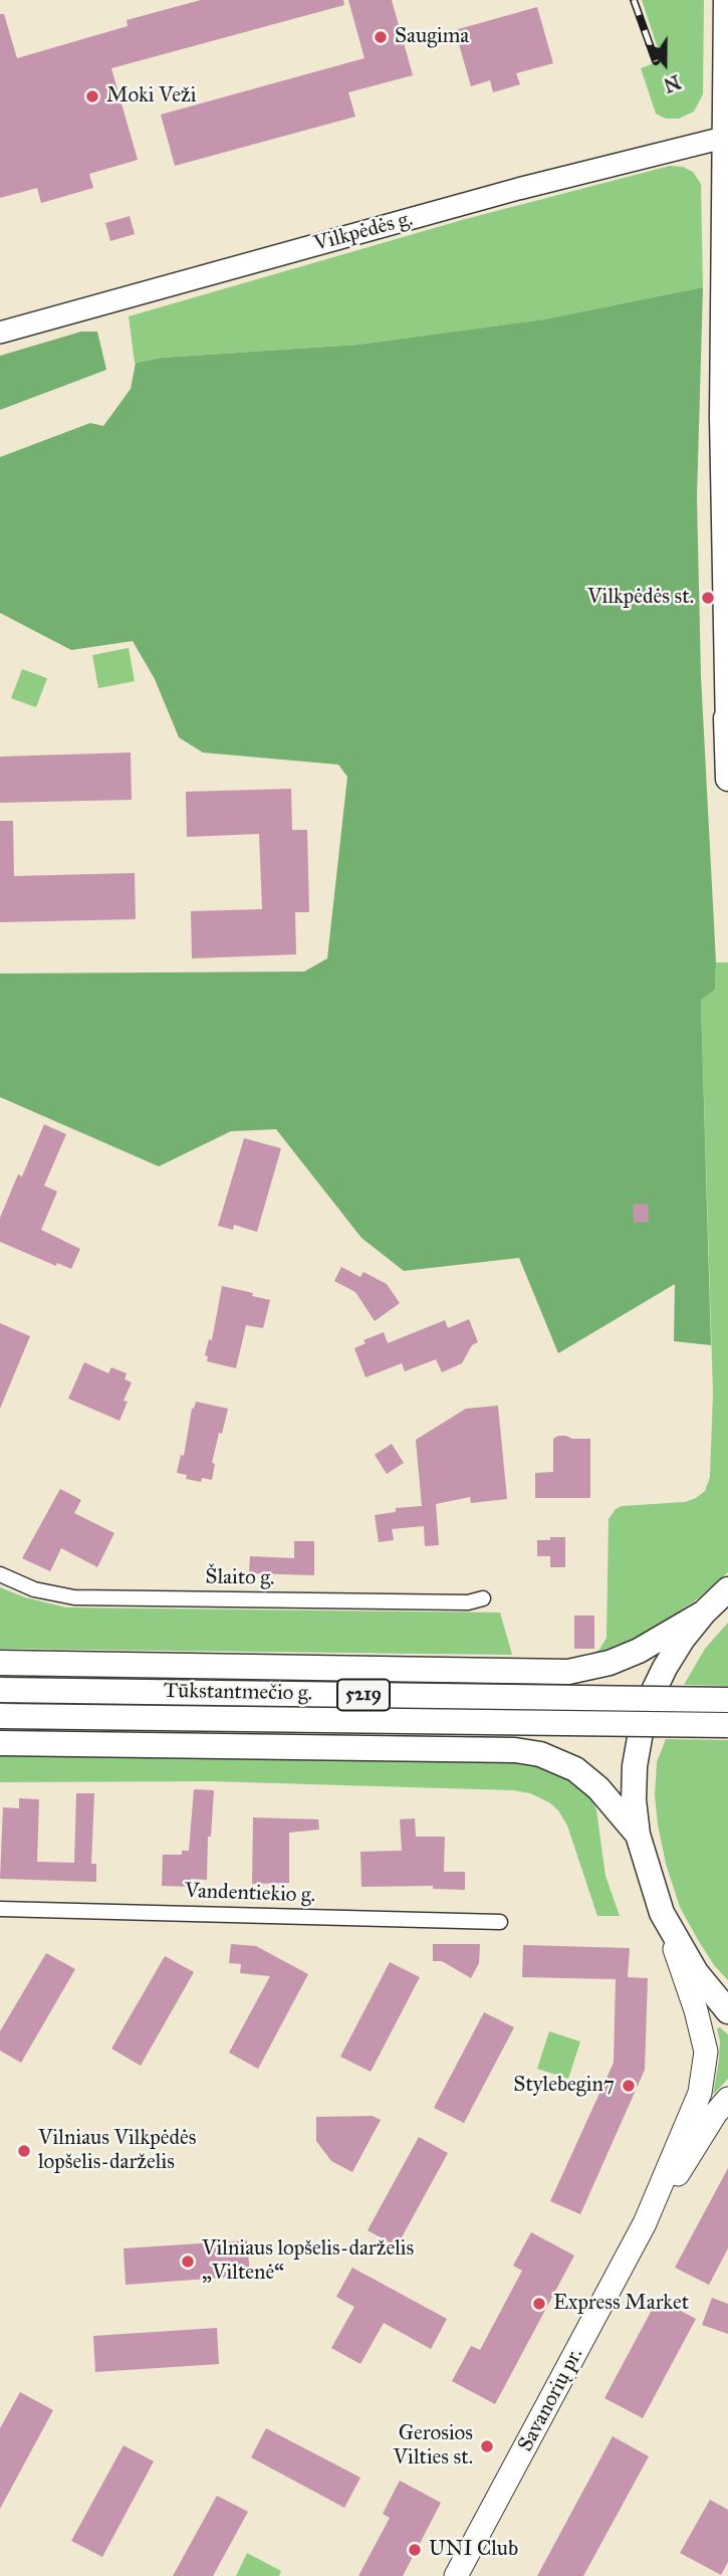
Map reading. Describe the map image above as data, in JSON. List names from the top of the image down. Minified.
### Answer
{"streets":{"highway":["Tūkstantmečio g.","5219"],"main road":["Vilkpėdės g.","Savanorių pr."],"street":["Šlaito g.","Vandentiekio g."]},"places":["Saugima","Moki Veži","Vilkpėdės st.","Stylebegin7","Vilniaus Vilkpėdės lopšelis-darželis","Vilniaus lopšelis-darželis „Viltenė“","Express Market","Gerosios Vilties st.","UNI Club"],"north":"bottom"}
